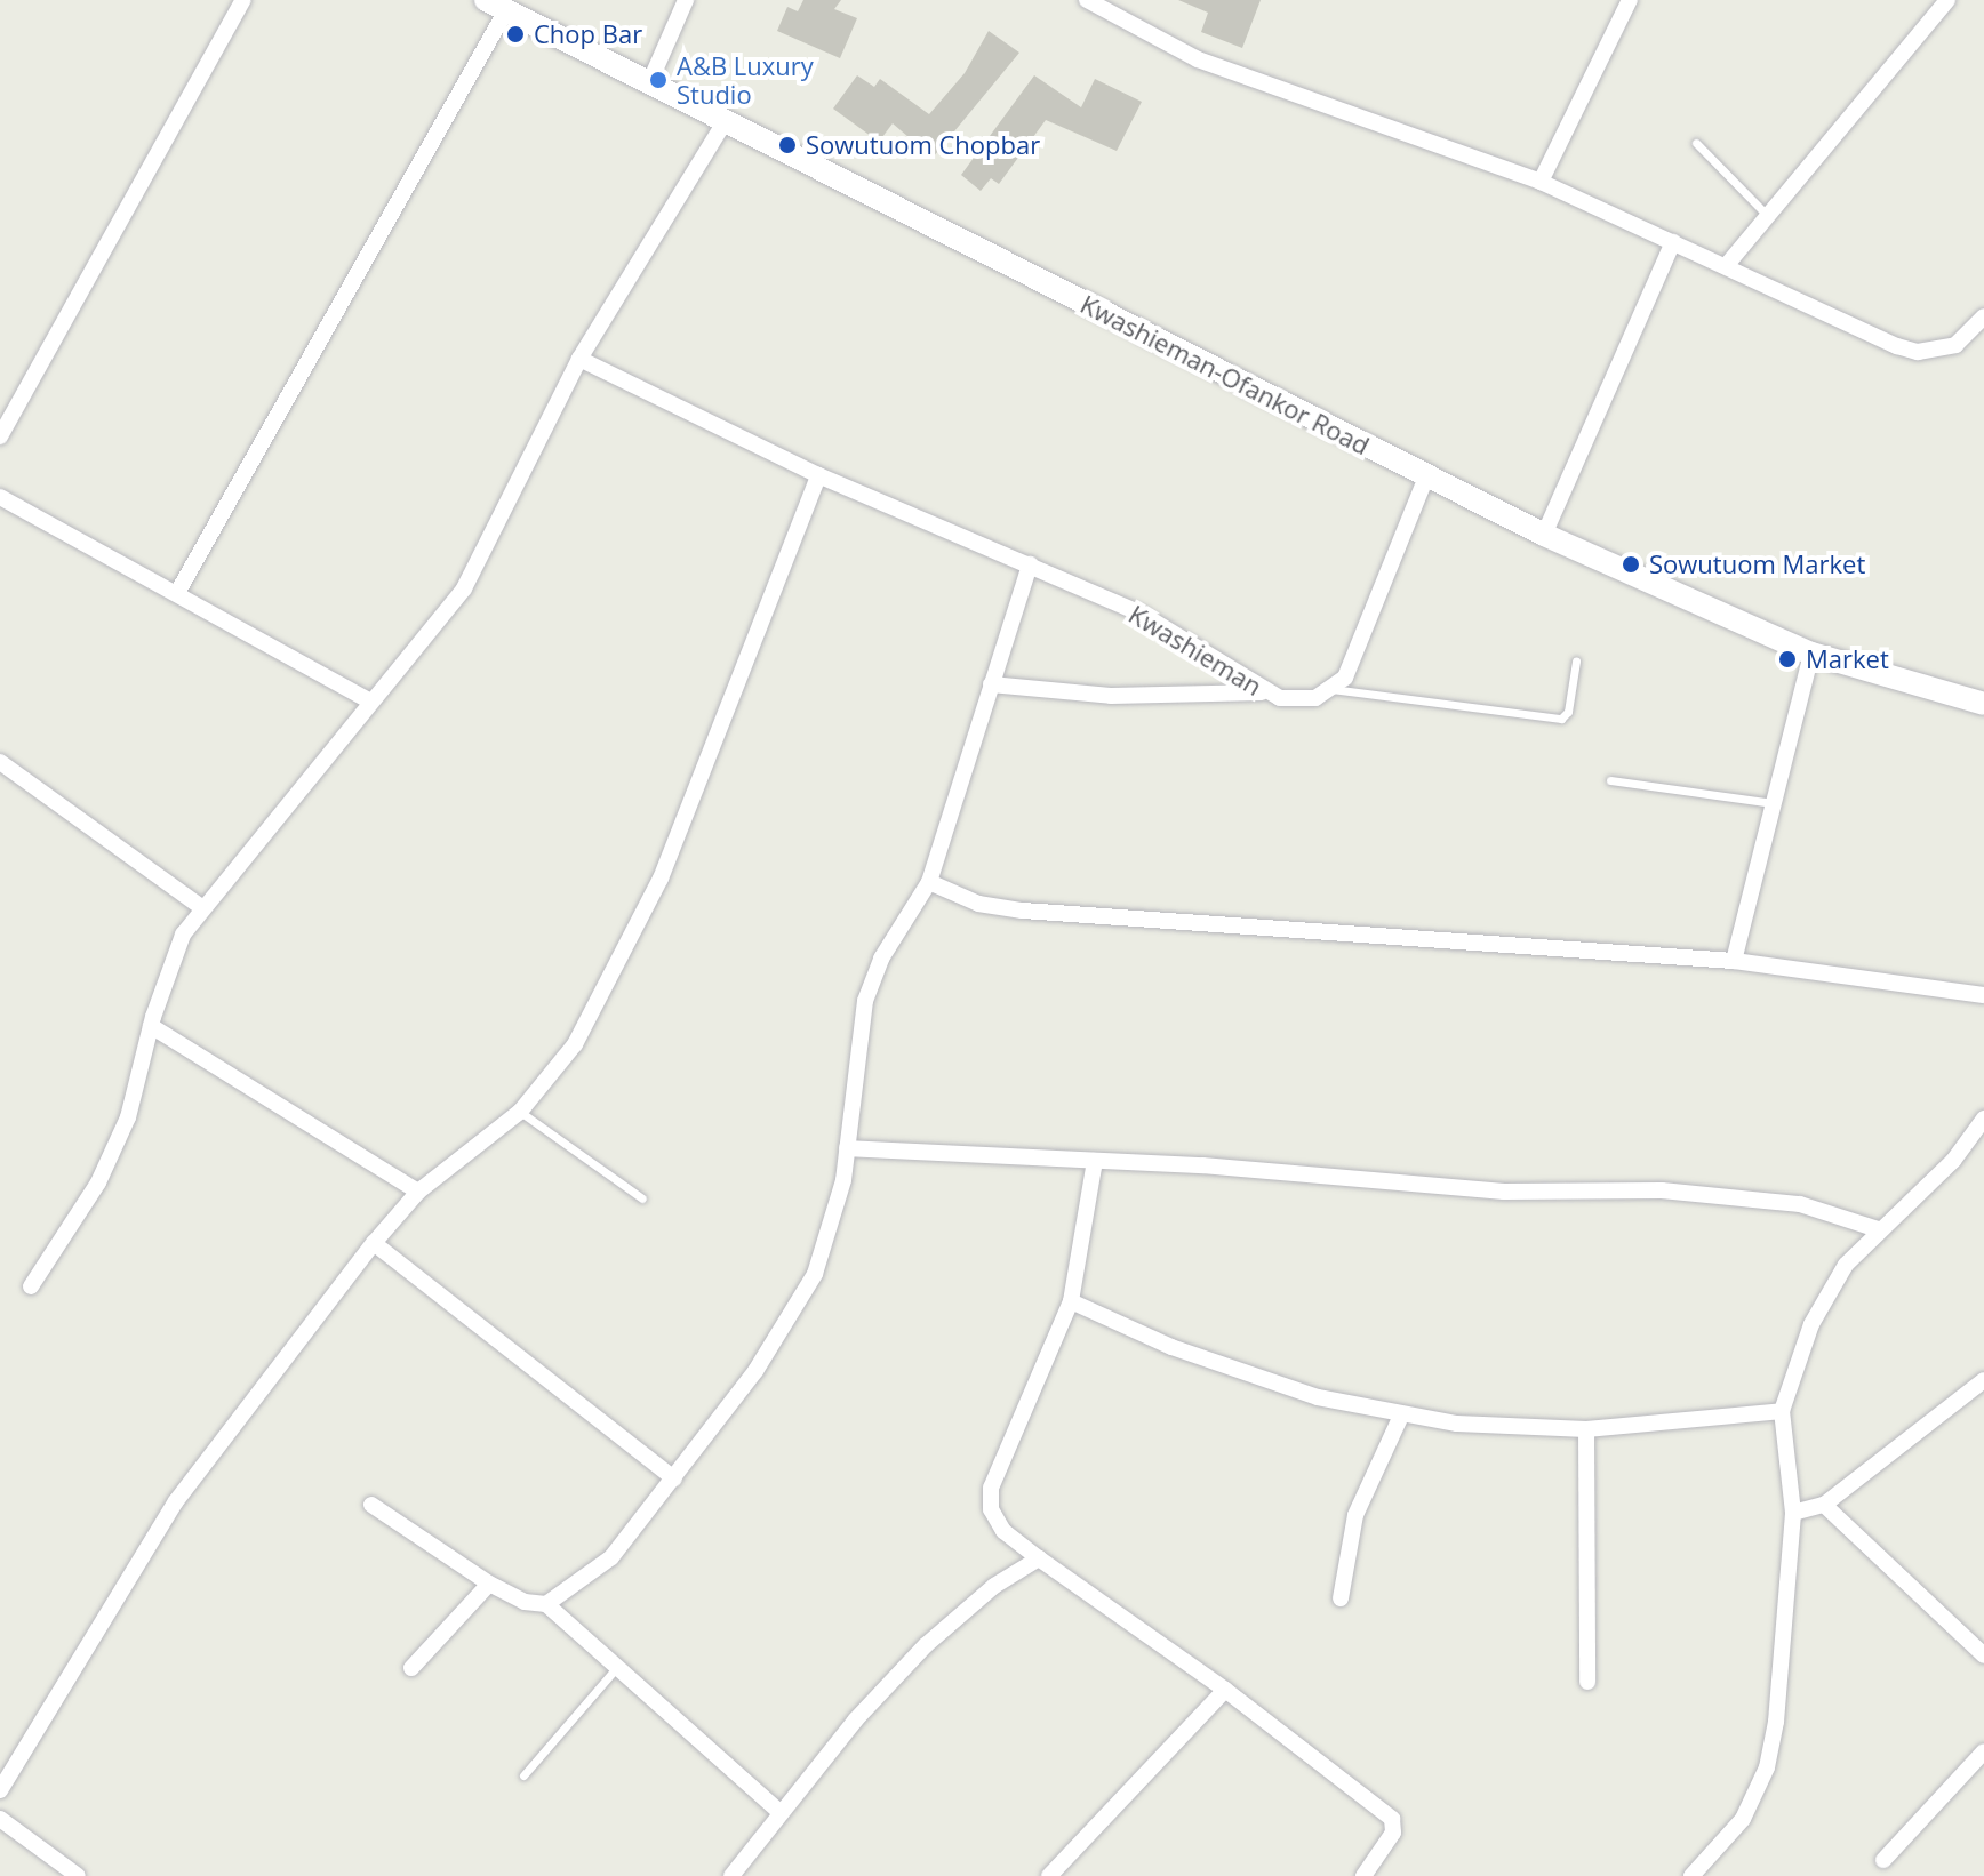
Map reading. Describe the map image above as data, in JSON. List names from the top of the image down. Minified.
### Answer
{"streets":{"main road":["Kwashieman-Ofankor Road"],"street":["Kwashieman"]},"places":["Chop Bar","A&B Luxury Studio","Sowutuom Chopbar","Sowutuom Market","Market"]}
